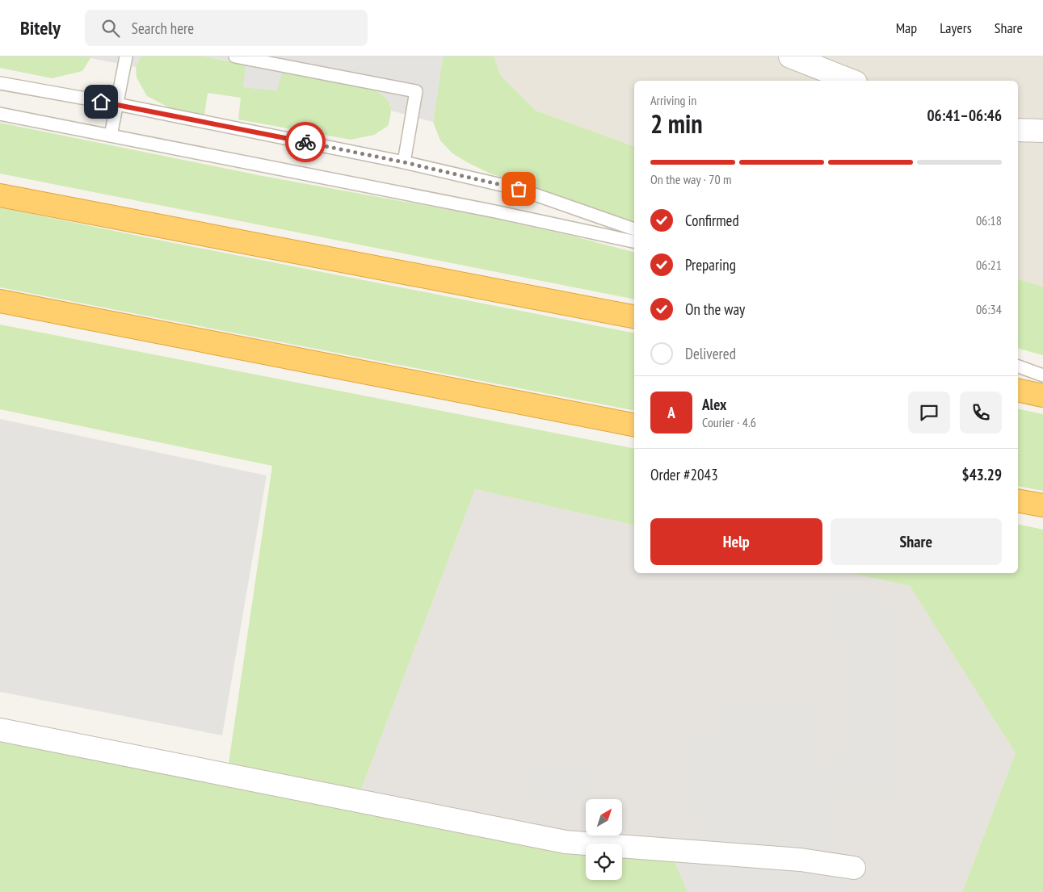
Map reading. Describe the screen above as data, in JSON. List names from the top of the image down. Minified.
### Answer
{"north":"top right","page":{"header":"Bitely","search":"Search here","nav":["Map","Layers","Share"],"heading":["2 min","Arriving in","06:41–06:46"],"panel":["Alex","Courier · 4.6","Order #2043","$43.29"],"bar":"On the way · 70 m","list":[["Confirmed","06:18"],["Preparing","06:21"],["On the way","06:34"],"Delivered"],"round":"A","buttons":["Help","Share"]}}
